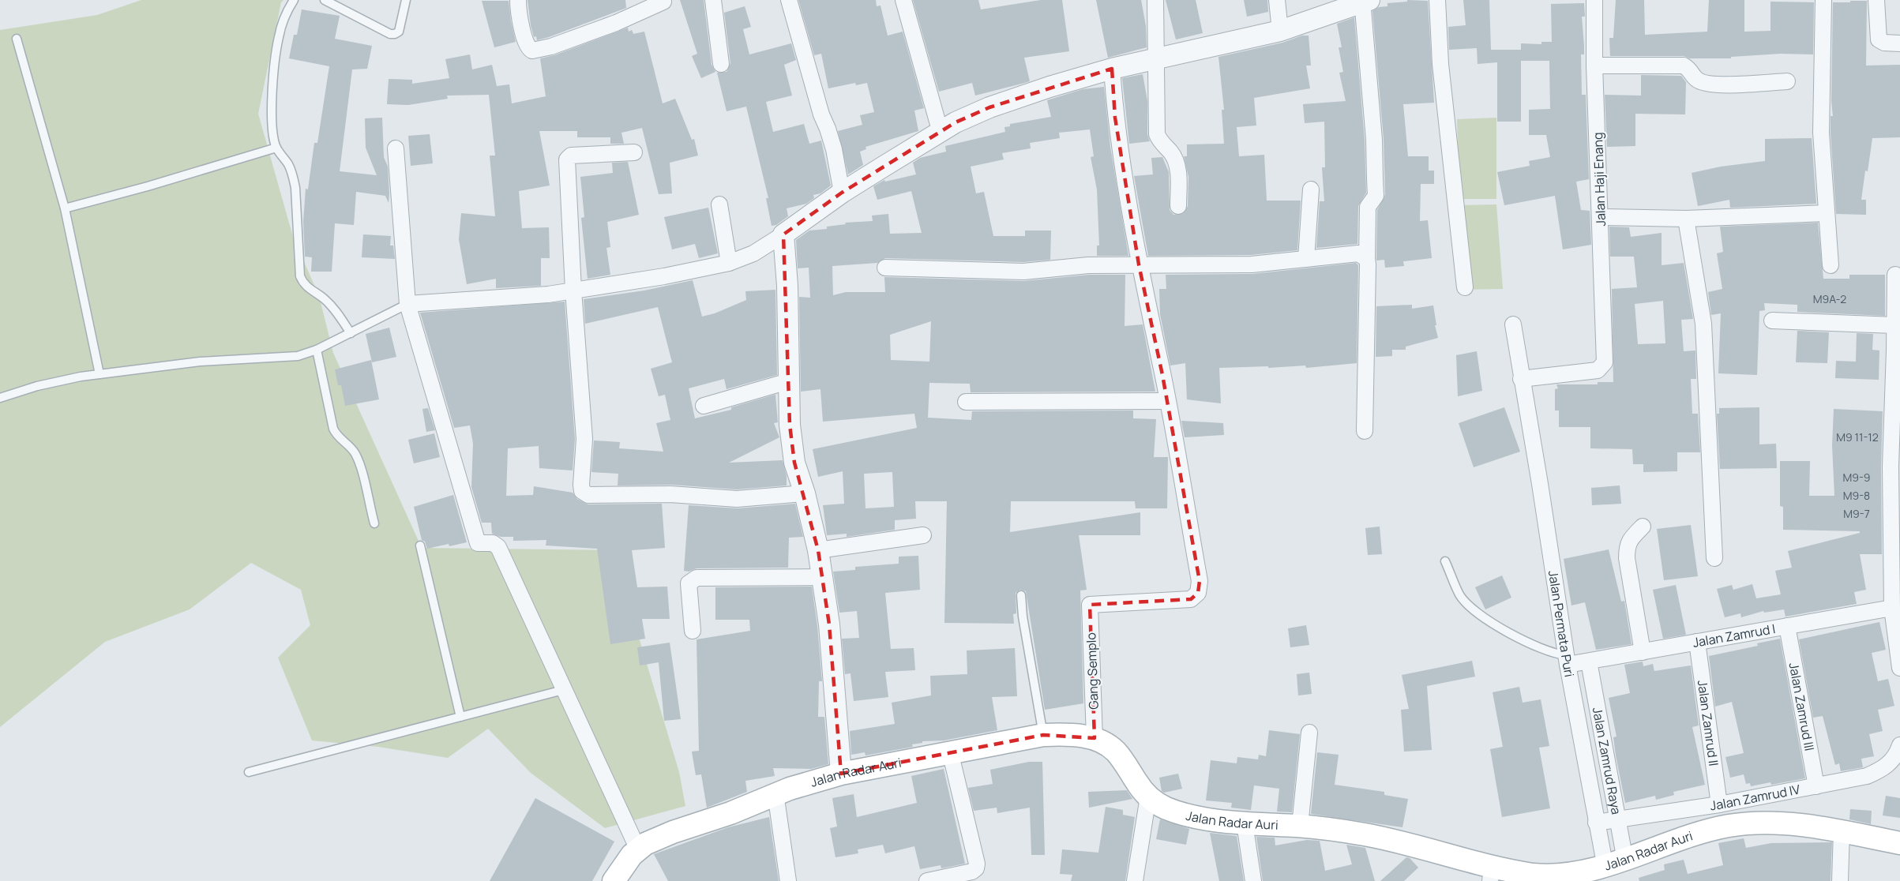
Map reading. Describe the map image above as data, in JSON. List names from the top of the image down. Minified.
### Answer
{"streets":{"main road":["Jalan Radar Auri"],"street":["Jalan Haji Enang","Jalan Permata Puri","Jalan Zamrud I","Gang Semplo","Jalan Zamrud III","Jalan Zamrud II","Jalan Zamrud Raya","Jalan Zamrud IV"]},"crossings":[["Jalan Haji Enang","Jalan Permata Puri"],["Jalan Permata Puri","Jalan Zamrud I"],["Jalan Permata Puri","Jalan Zamrud Raya"],["Jalan Permata Puri","Jalan Radar Auri"],["Jalan Permata Puri","Jalan Zamrud IV"],["Jalan Zamrud I","Jalan Zamrud III"],["Jalan Zamrud I","Jalan Zamrud II"],["Jalan Zamrud I","Jalan Zamrud Raya"],["Gang Semplo","Jalan Radar Auri"],["Jalan Zamrud III","Jalan Zamrud IV"],["Jalan Zamrud II","Jalan Zamrud IV"],["Jalan Zamrud Raya","Jalan Radar Auri"],["Jalan Zamrud Raya","Jalan Zamrud IV"]],"house_numbers":["M9A-2","M9 11-12","M9-9","M9-8","M9-7"]}
